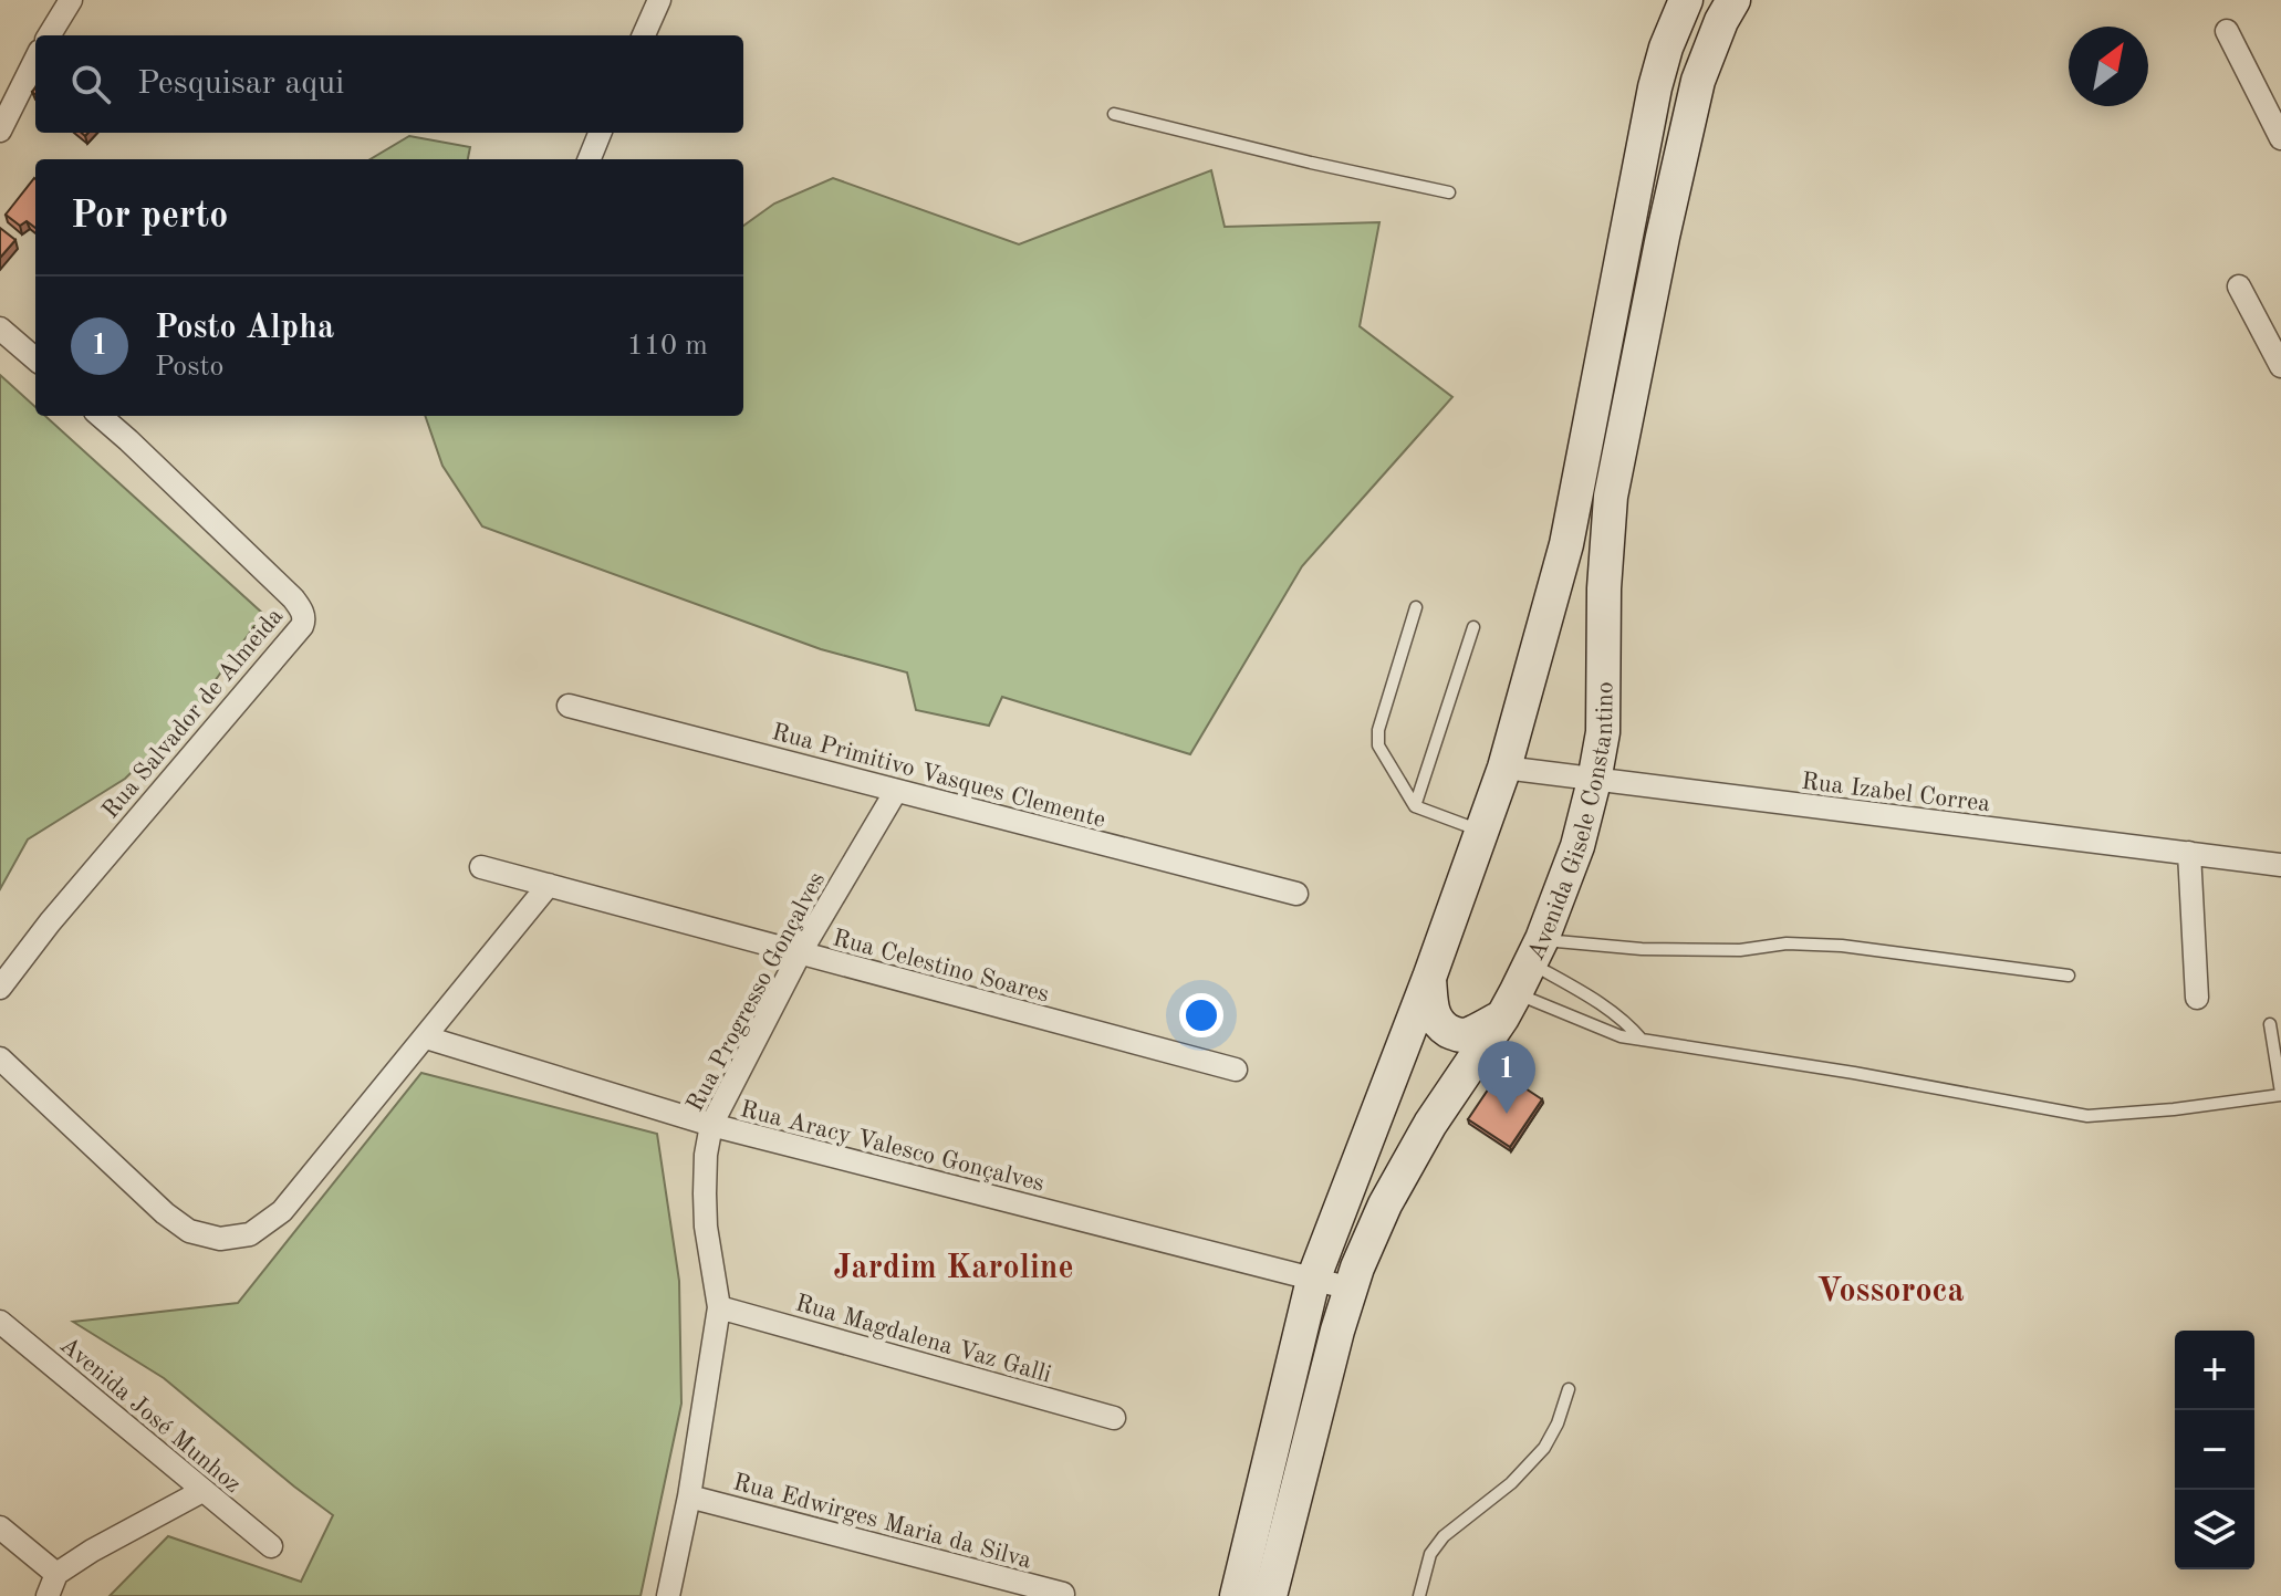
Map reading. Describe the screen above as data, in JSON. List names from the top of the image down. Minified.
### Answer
{"streets":{"main road":["Avenida Gisele Constantino"],"street":["Rua Salvador de Almeida","Rua Primitivo Vasques Clemente","Rua Izabel Correa","Rua Celestino Soares","Rua Progresso Gonçalves","Rua Aracy Valesco Gonçalves","Rua Magdalena Vaz Galli","Avenida José Munhoz","Rua Edwirges Maria da Silva"]},"crossings":[["Rua Primitivo Vasques Clemente","Rua Progresso Gonçalves"],["Rua Izabel Correa","Avenida Gisele Constantino"],["Avenida Gisele Constantino","Rua Aracy Valesco Gonçalves"],["Rua Celestino Soares","Rua Progresso Gonçalves"],["Rua Progresso Gonçalves","Rua Aracy Valesco Gonçalves"],["Rua Progresso Gonçalves","Rua Magdalena Vaz Galli"],["Rua Progresso Gonçalves","Rua Edwirges Maria da Silva"]],"districts":["Jardim Karoline","Vossoroca"],"north":"top right","page":{"search":"Pesquisar aqui","heading":"Por perto","list":[{"mark":"1","name":"Posto Alpha","note":"Posto","value":"110 m"}],"pins":"1","map_buttons":["+","−"]}}
